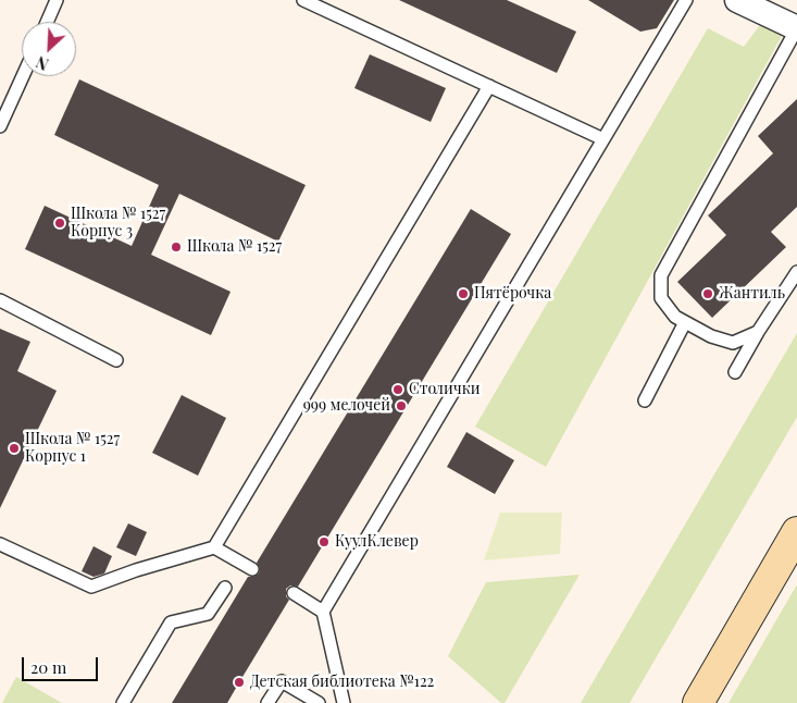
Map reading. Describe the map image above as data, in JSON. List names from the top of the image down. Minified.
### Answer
{"places":["Школа № 1527 Корпус 3","Школа № 1527","Пятёрочка","Жантиль","Столички","999 мелочей","Школа № 1527 Корпус 1","КуулКлевер","Детская библиотека №122"],"scale_bar":"20 m","north":"bottom left"}
